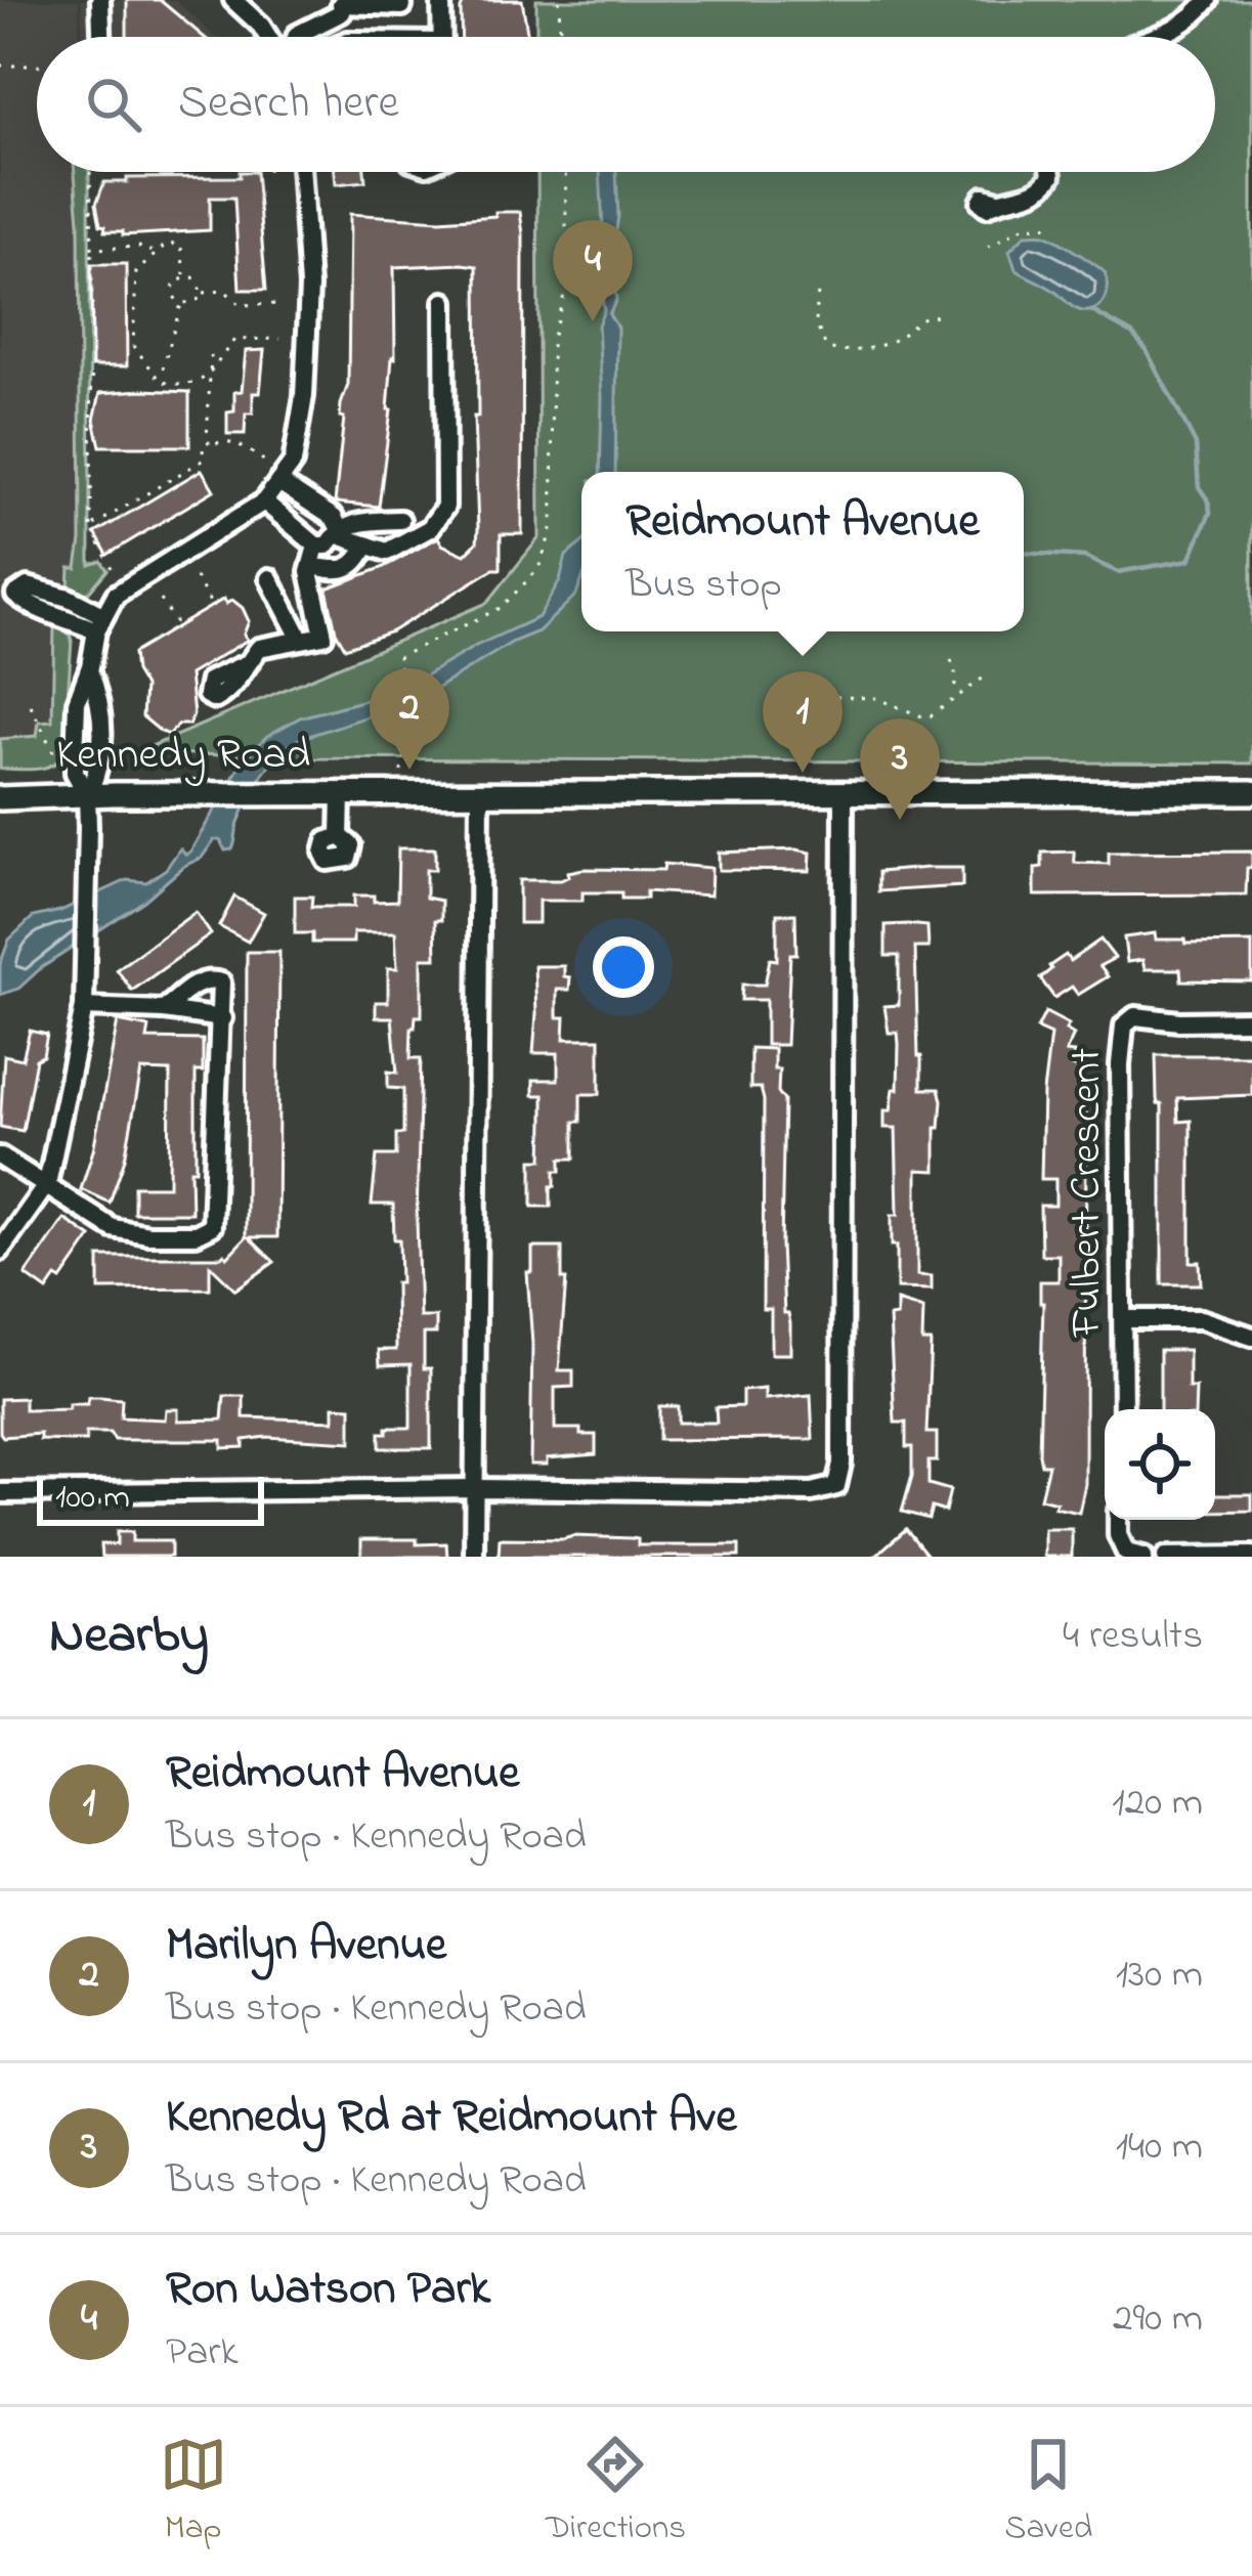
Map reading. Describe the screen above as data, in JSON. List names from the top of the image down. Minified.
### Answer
{"streets":{"main road":["Kennedy Road"],"street":["Fulbert Crescent"]},"scale_bar":"100 m","page":{"search":"Search here","pins":["4","2","1","3"],"popup":["Reidmount Avenue","Bus stop"],"scale":"100 m","heading":["Nearby","4 results"],"list":[{"mark":"1","name":"Reidmount Avenue","note":"Bus stop · Kennedy Road","value":"120 m"},{"mark":"2","name":"Marilyn Avenue","note":"Bus stop · Kennedy Road","value":"130 m"},{"mark":"3","name":"Kennedy Rd at Reidmount Ave","note":"Bus stop · Kennedy Road","value":"140 m"},{"mark":"4","name":"Ron Watson Park","note":"Park","value":"290 m"}],"nav":["Map","Directions","Saved"]}}
